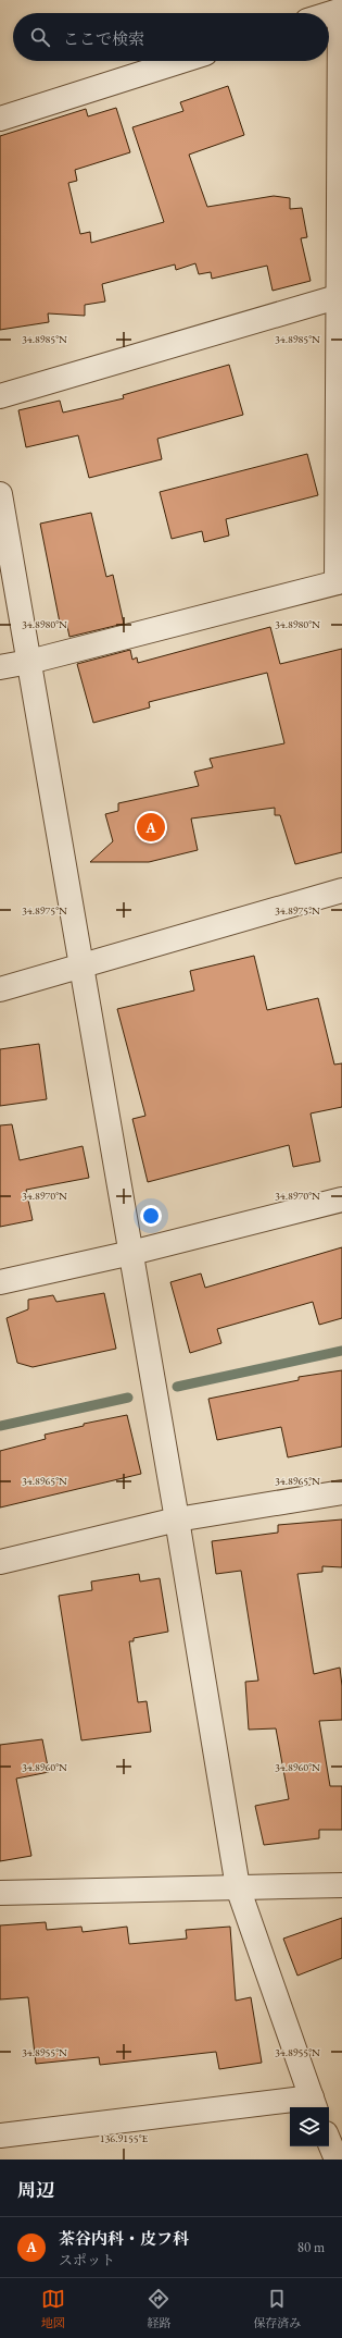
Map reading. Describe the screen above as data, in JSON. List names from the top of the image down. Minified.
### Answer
{"page":{"search":"ここで検索","pins":"A","heading":"周辺","list":[{"mark":"A","name":"茶谷内科・皮フ科","note":"スポット","value":"80 m"}],"nav":["地図","経路","保存済み"]},"coordinates":["34.8985°N","34.8980°N","34.8975°N","34.8970°N","34.8965°N","34.8960°N","34.8955°N","136.9155°E"]}
